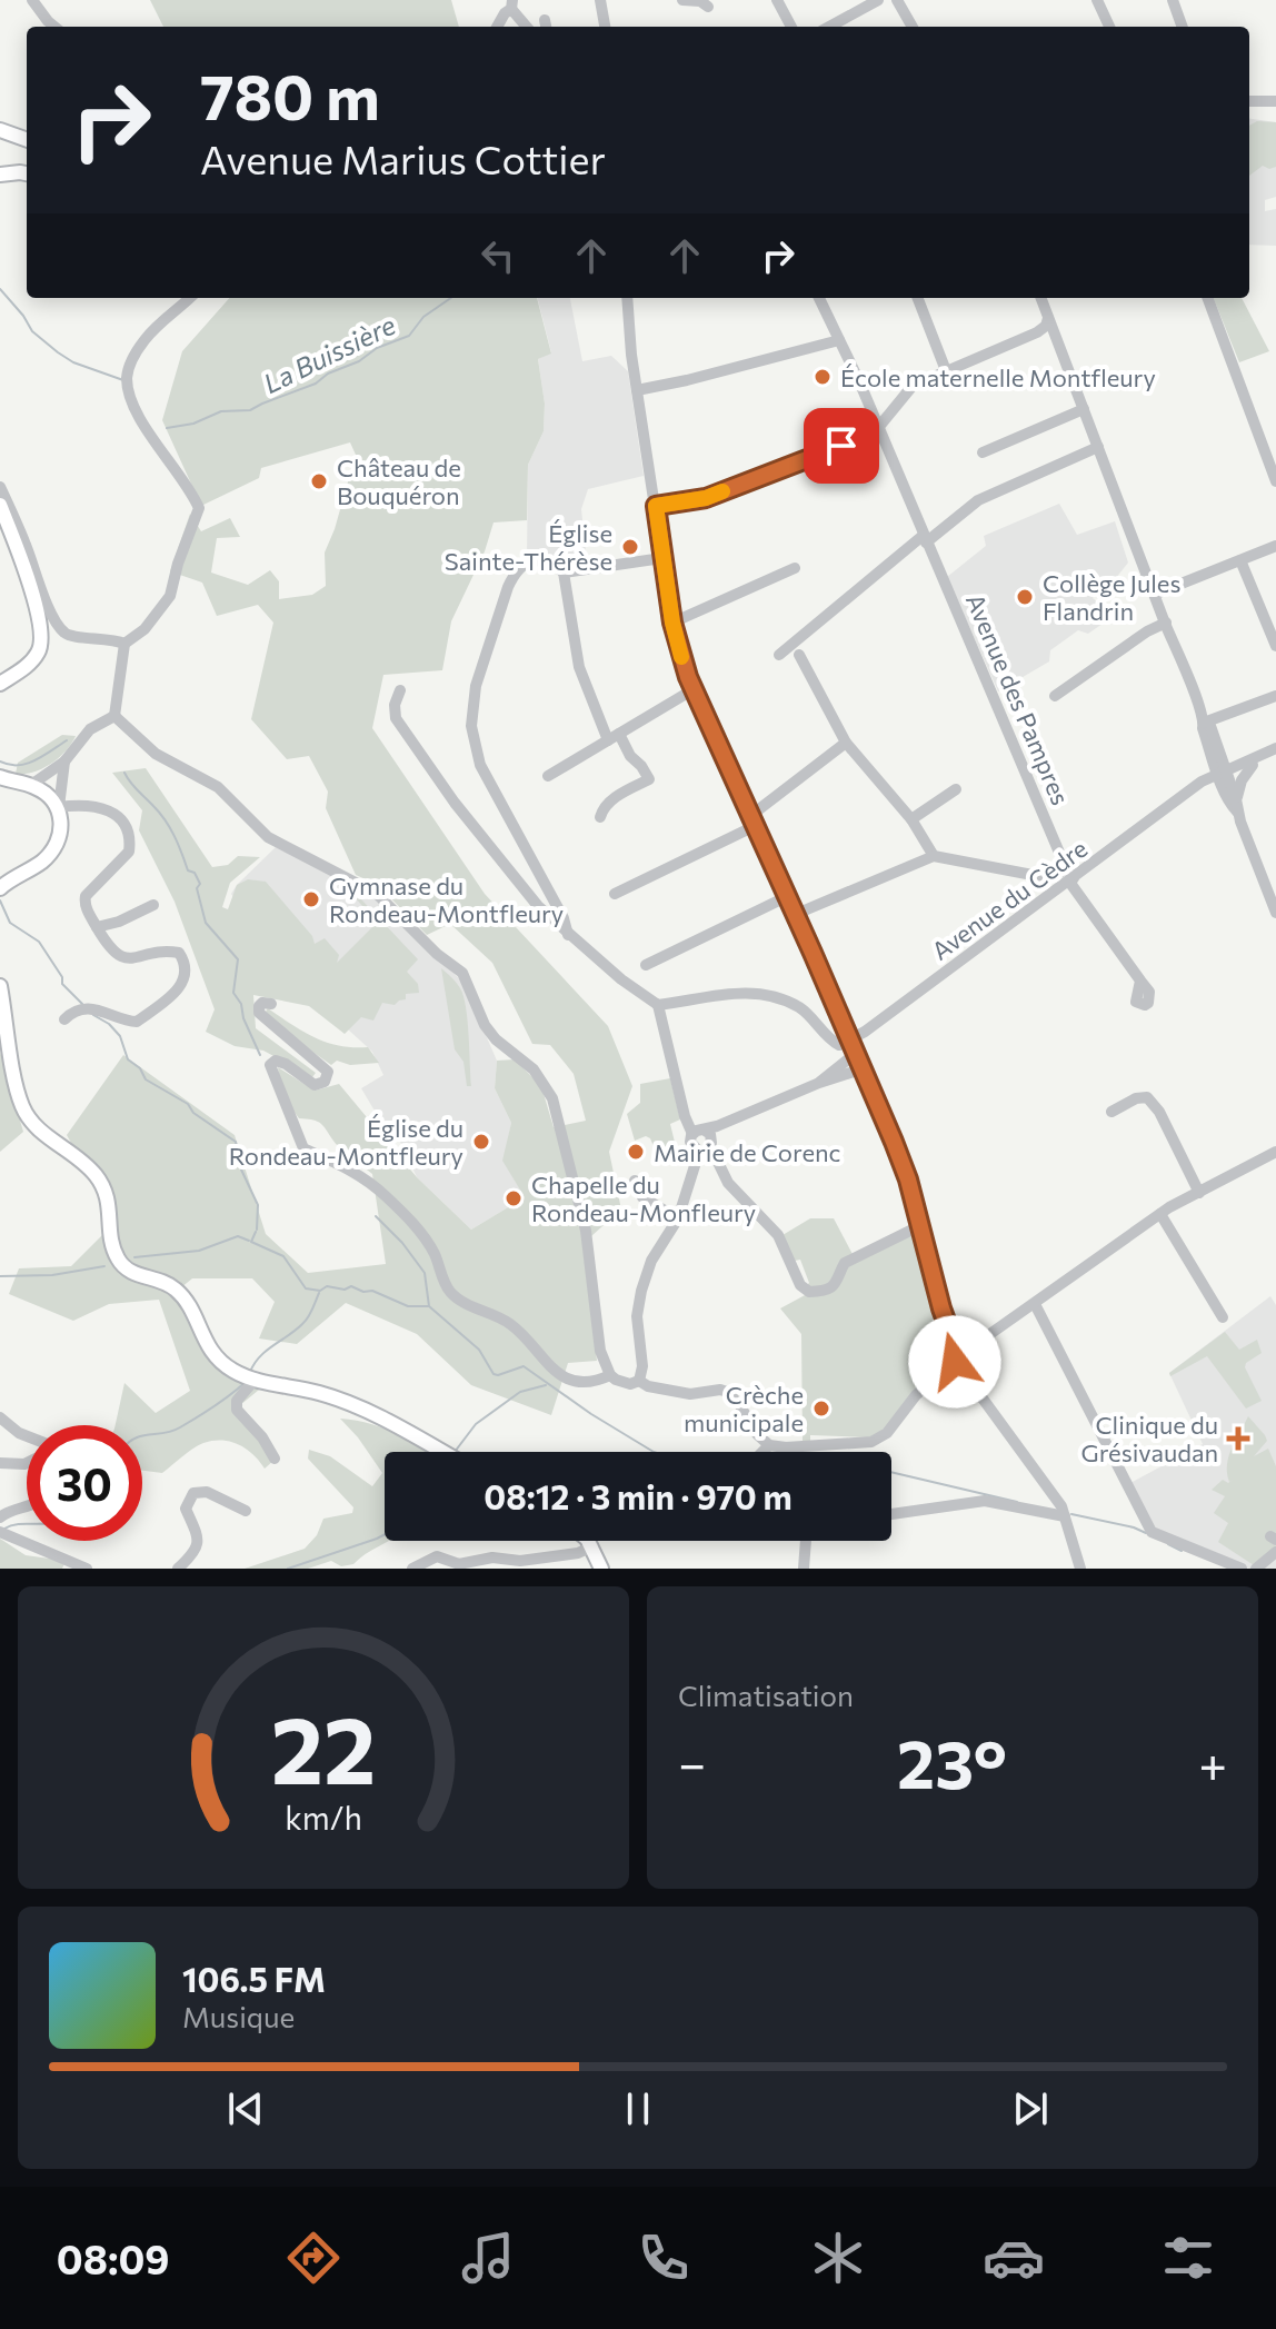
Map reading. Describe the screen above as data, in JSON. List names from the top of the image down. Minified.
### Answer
{"streets":{"street":["Avenue des Pampres","Avenue du Cèdre"]},"crossings":[["Avenue des Pampres","Avenue du Cèdre"]],"water":["La Buissière"],"places":{"other":["École maternelle Montfleury","Château de Bouquéron","Église Sainte-Thérèse","Collège Jules Flandrin","Gymnase du Rondeau-Montfleury","Église du Rondeau-Montfleury","Mairie de Corenc","Chapelle du Rondeau-Monfleury","Crèche municipale"],"health":["Clinique du Grésivaudan"]},"page":{"turn":["780 m","Avenue Marius Cottier"],"limit":"30","trip":"08:12 · 3 min · 970 m","tile":"Climatisation","heat":["−","23°","+"],"song":["106.5 FM","Musique"],"tabs":"08:09","gauge":["22","km/h"]}}
